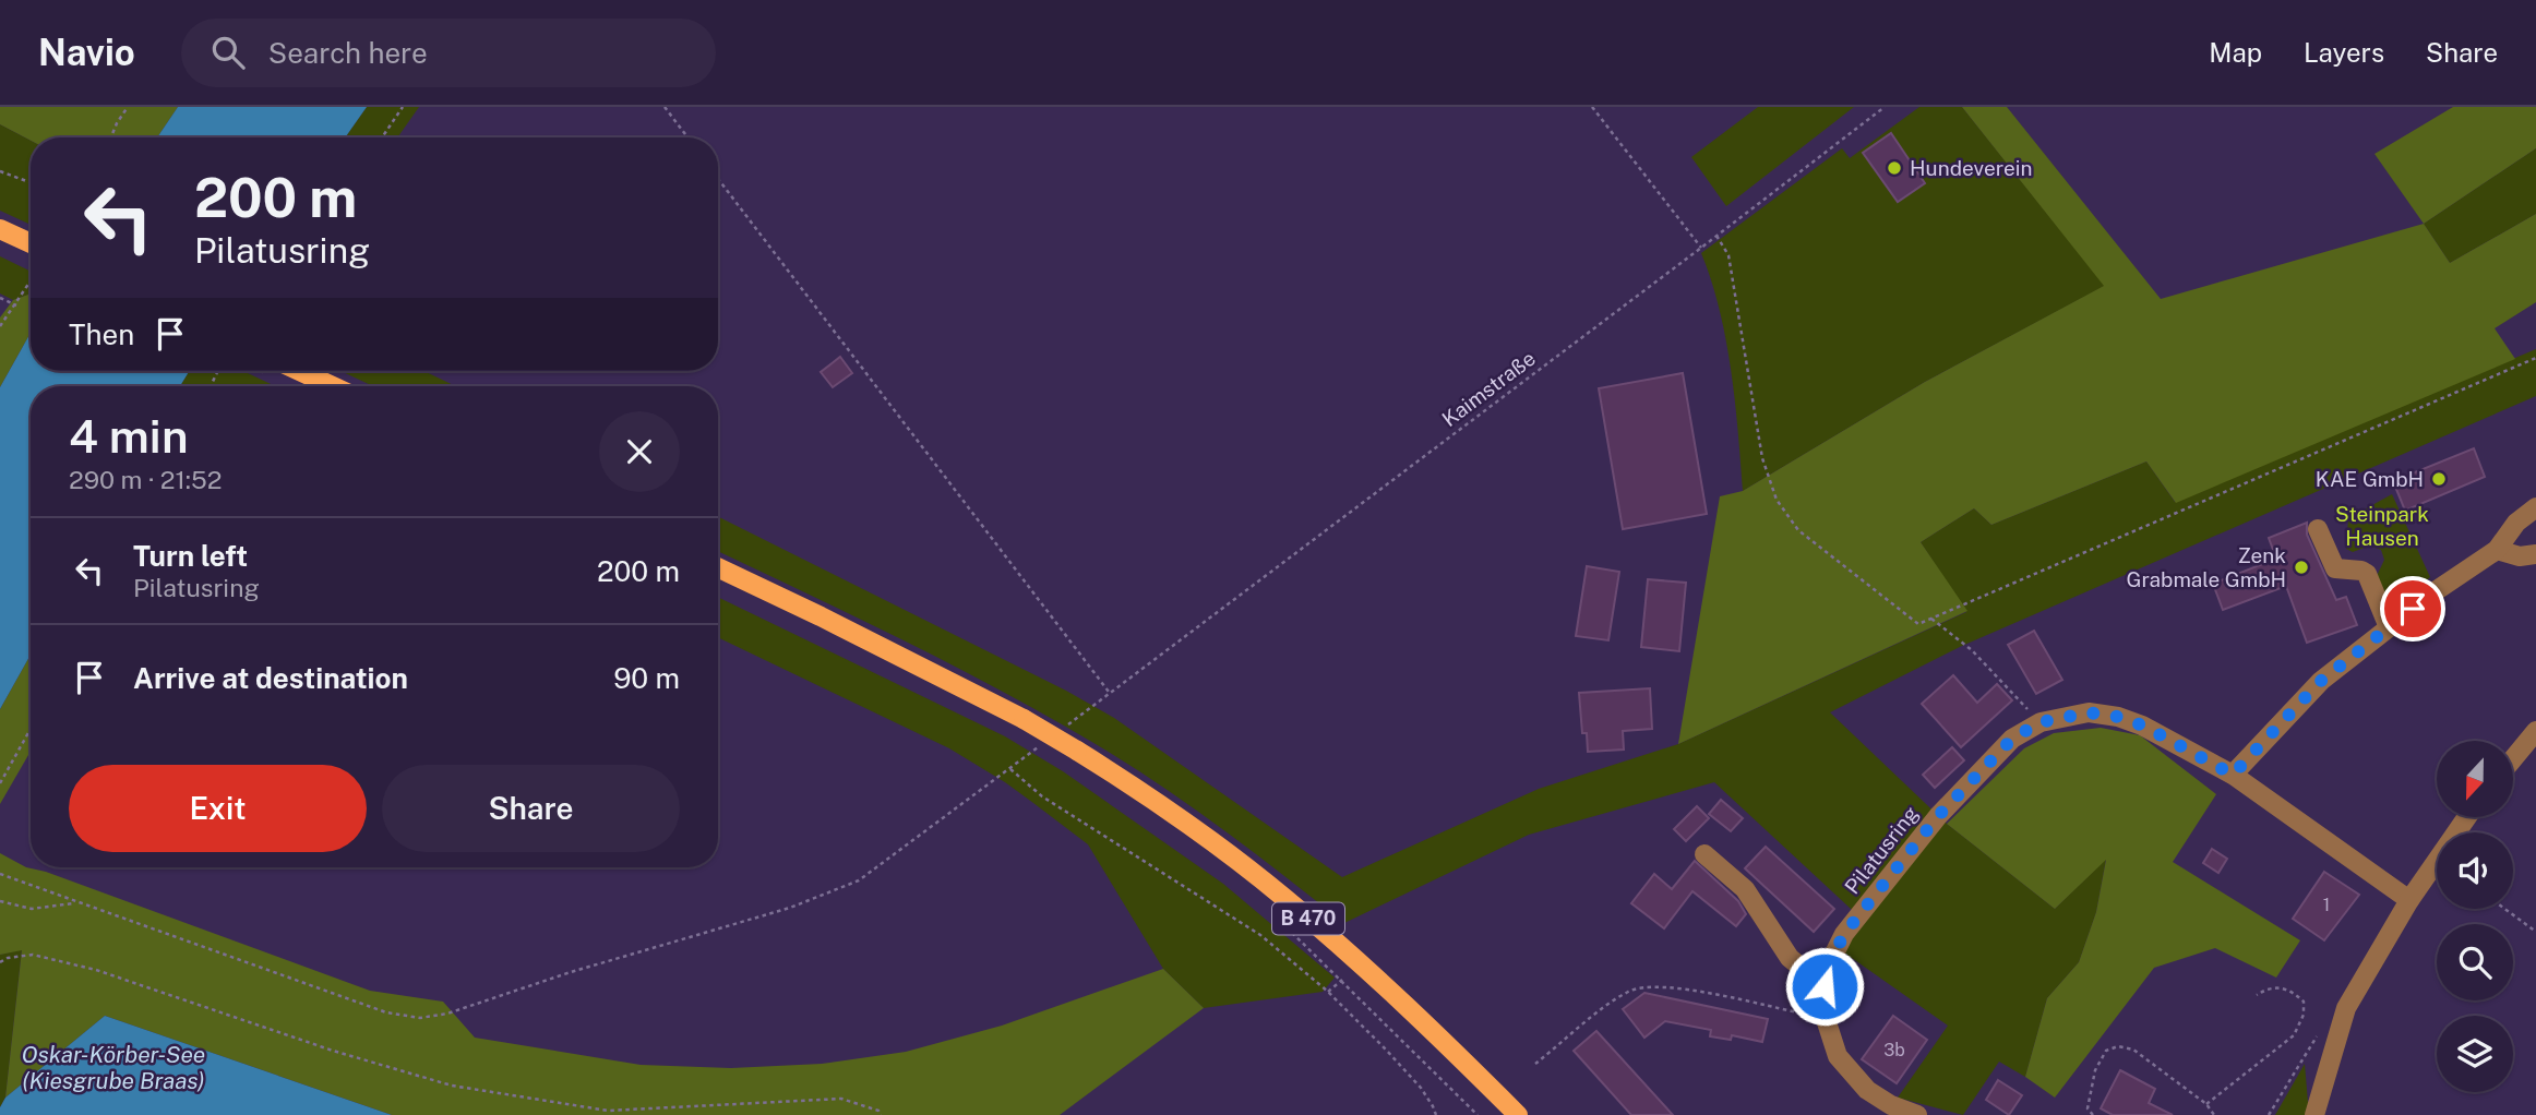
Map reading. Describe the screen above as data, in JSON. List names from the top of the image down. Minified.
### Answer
{"streets":{"main road":["B 470"],"street":["Pilatusring"],"path":["Kaimstraße"]},"water":["Oskar-Körber-See (Kiesgrube Braas)"],"parks":["Steinpark Hausen"],"places":["Hundeverein","KAE GmbH","Zenk Grabmale GmbH"],"house_numbers":["1","3b"],"north":"bottom","page":{"header":"Navio","search":"Search here","nav":["Map","Layers","Share"],"turn":["200 m","Pilatusring"],"then":"Then","heading":["4 min","290 m · 21:52"],"list":[{"name":"Turn left","note":"Pilatusring","value":"200 m"},{"name":"Arrive at destination","value":"90 m"}],"buttons":["Exit","Share"]}}
